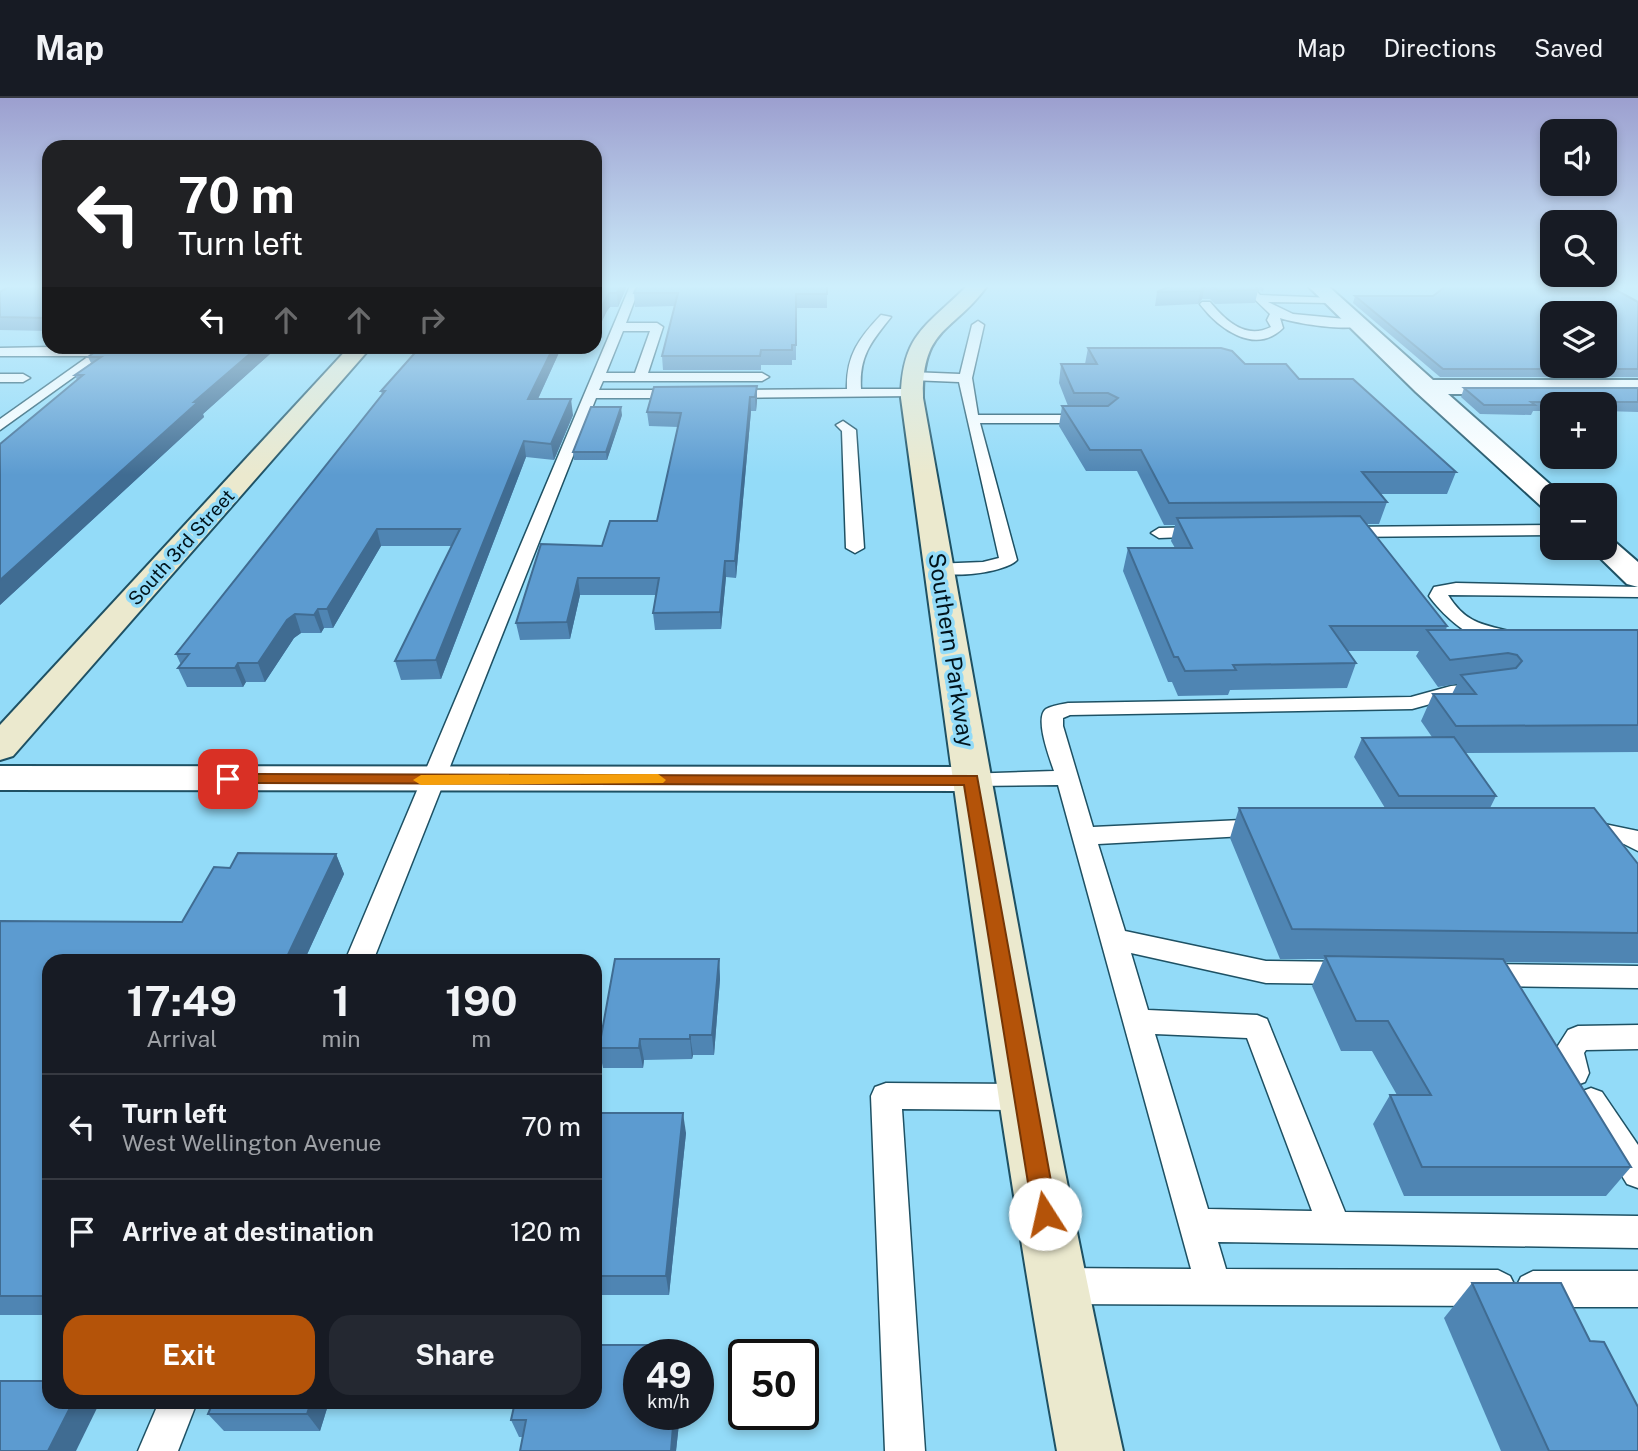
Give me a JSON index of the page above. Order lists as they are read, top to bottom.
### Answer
{
  "streets": {
    "main road": ["South 3rd Street", "Southern Parkway"]
  },
  "page": {
    "header": "Map",
    "nav": ["Map", "Directions", "Saved"],
    "map_buttons": ["+", "−"],
    "turn": ["70 m", "Turn left"],
    "eta": [
      "17:49",
      "Arrival",
      "1",
      "min",
      "190",
      "m"
    ],
    "list": [
      {
        "name": "Turn left",
        "note": "West Wellington Avenue",
        "value": "70 m"
      },
      {
        "name": "Arrive at destination",
        "value": "120 m"
      }
    ],
    "buttons": ["Exit", "Share"],
    "speed": "49 km/h",
    "limit": "50"
  }
}
